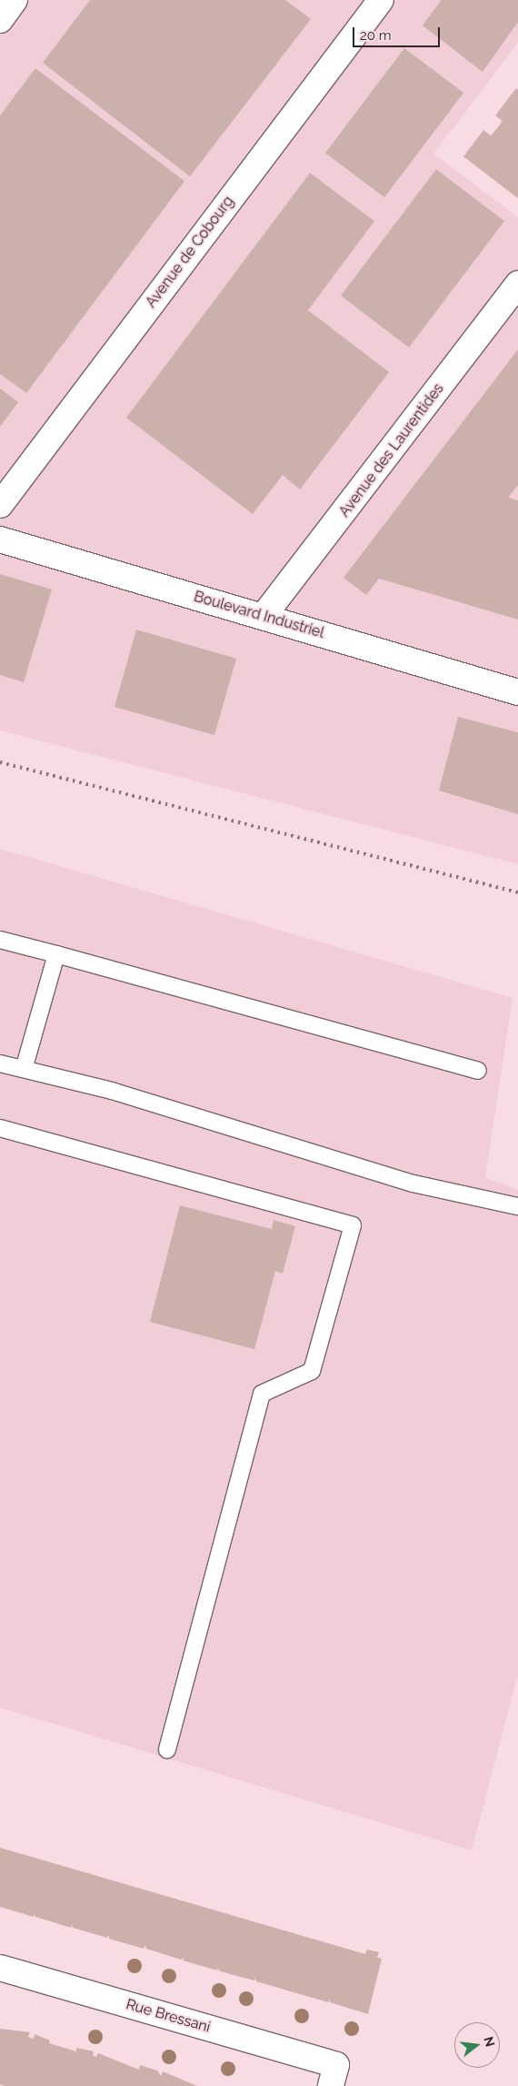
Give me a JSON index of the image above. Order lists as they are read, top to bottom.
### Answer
{
  "streets": {
    "street": [
      "Avenue de Cobourg",
      "Avenue des Laurentides",
      "Boulevard Industriel",
      "Rue Bressani"
    ]
  },
  "crossings": [
    ["Avenue des Laurentides", "Boulevard Industriel"]
  ],
  "scale_bar": "20 m",
  "north": "right"
}
